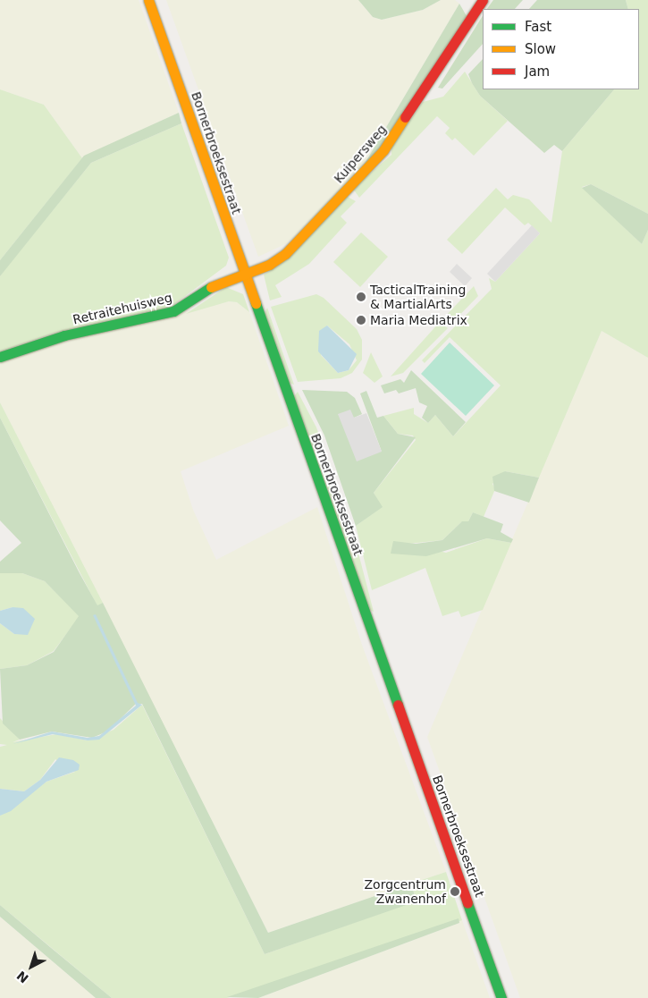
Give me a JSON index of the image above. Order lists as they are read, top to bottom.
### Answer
{
  "streets": {
    "main road": ["Bornerbroeksestraat", "Kuipersweg", "Retraitehuisweg"]
  },
  "crossings": [
    ["Bornerbroeksestraat", "Kuipersweg"],
    ["Bornerbroeksestraat", "Retraitehuisweg"],
    ["Kuipersweg", "Retraitehuisweg"]
  ],
  "places": ["TacticalTraining & MartialArts", "Maria Mediatrix", "Zorgcentrum Zwanenhof"],
  "legend": ["Fast", "Slow", "Jam"],
  "north": "bottom left"
}
